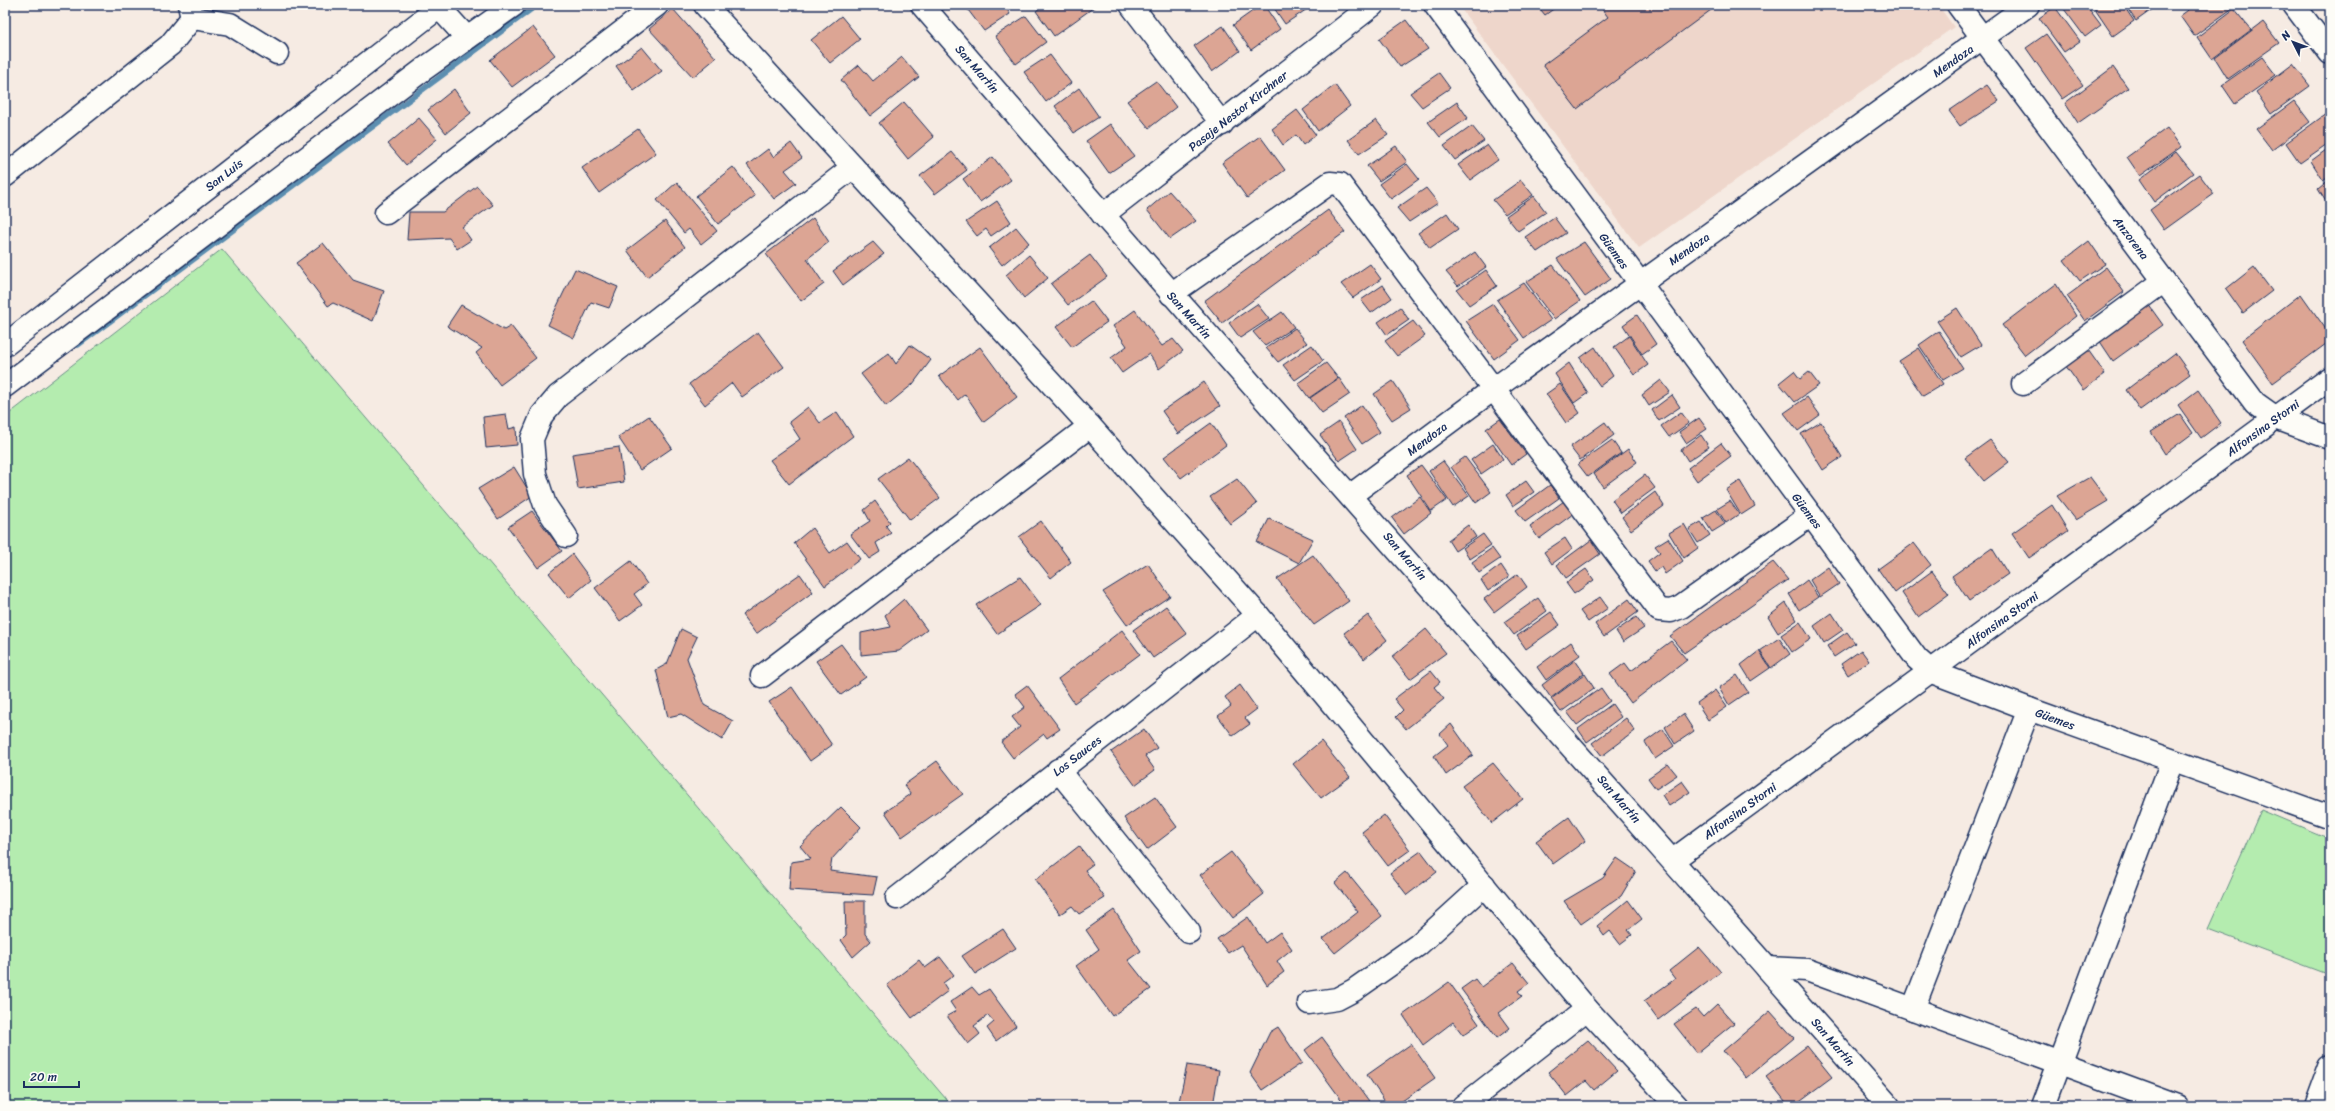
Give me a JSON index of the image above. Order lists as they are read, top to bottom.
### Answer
{
  "streets": {
    "street": [
      "Mendoza",
      "San Martín",
      "Pasaje Nestor Kirchner",
      "San Luis",
      "Anzorena",
      "Güemes",
      "Alfonsina Storni",
      "Los Sauces"
    ]
  },
  "crossings": [
    ["Mendoza", "San Martín"],
    ["Mendoza", "Anzorena"],
    ["Mendoza", "Güemes"],
    ["San Martín", "Pasaje Nestor Kirchner"],
    ["San Martín", "Alfonsina Storni"],
    ["Anzorena", "Alfonsina Storni"],
    ["Güemes", "Alfonsina Storni"]
  ],
  "scale_bar": "20 m",
  "north": "top left"
}
